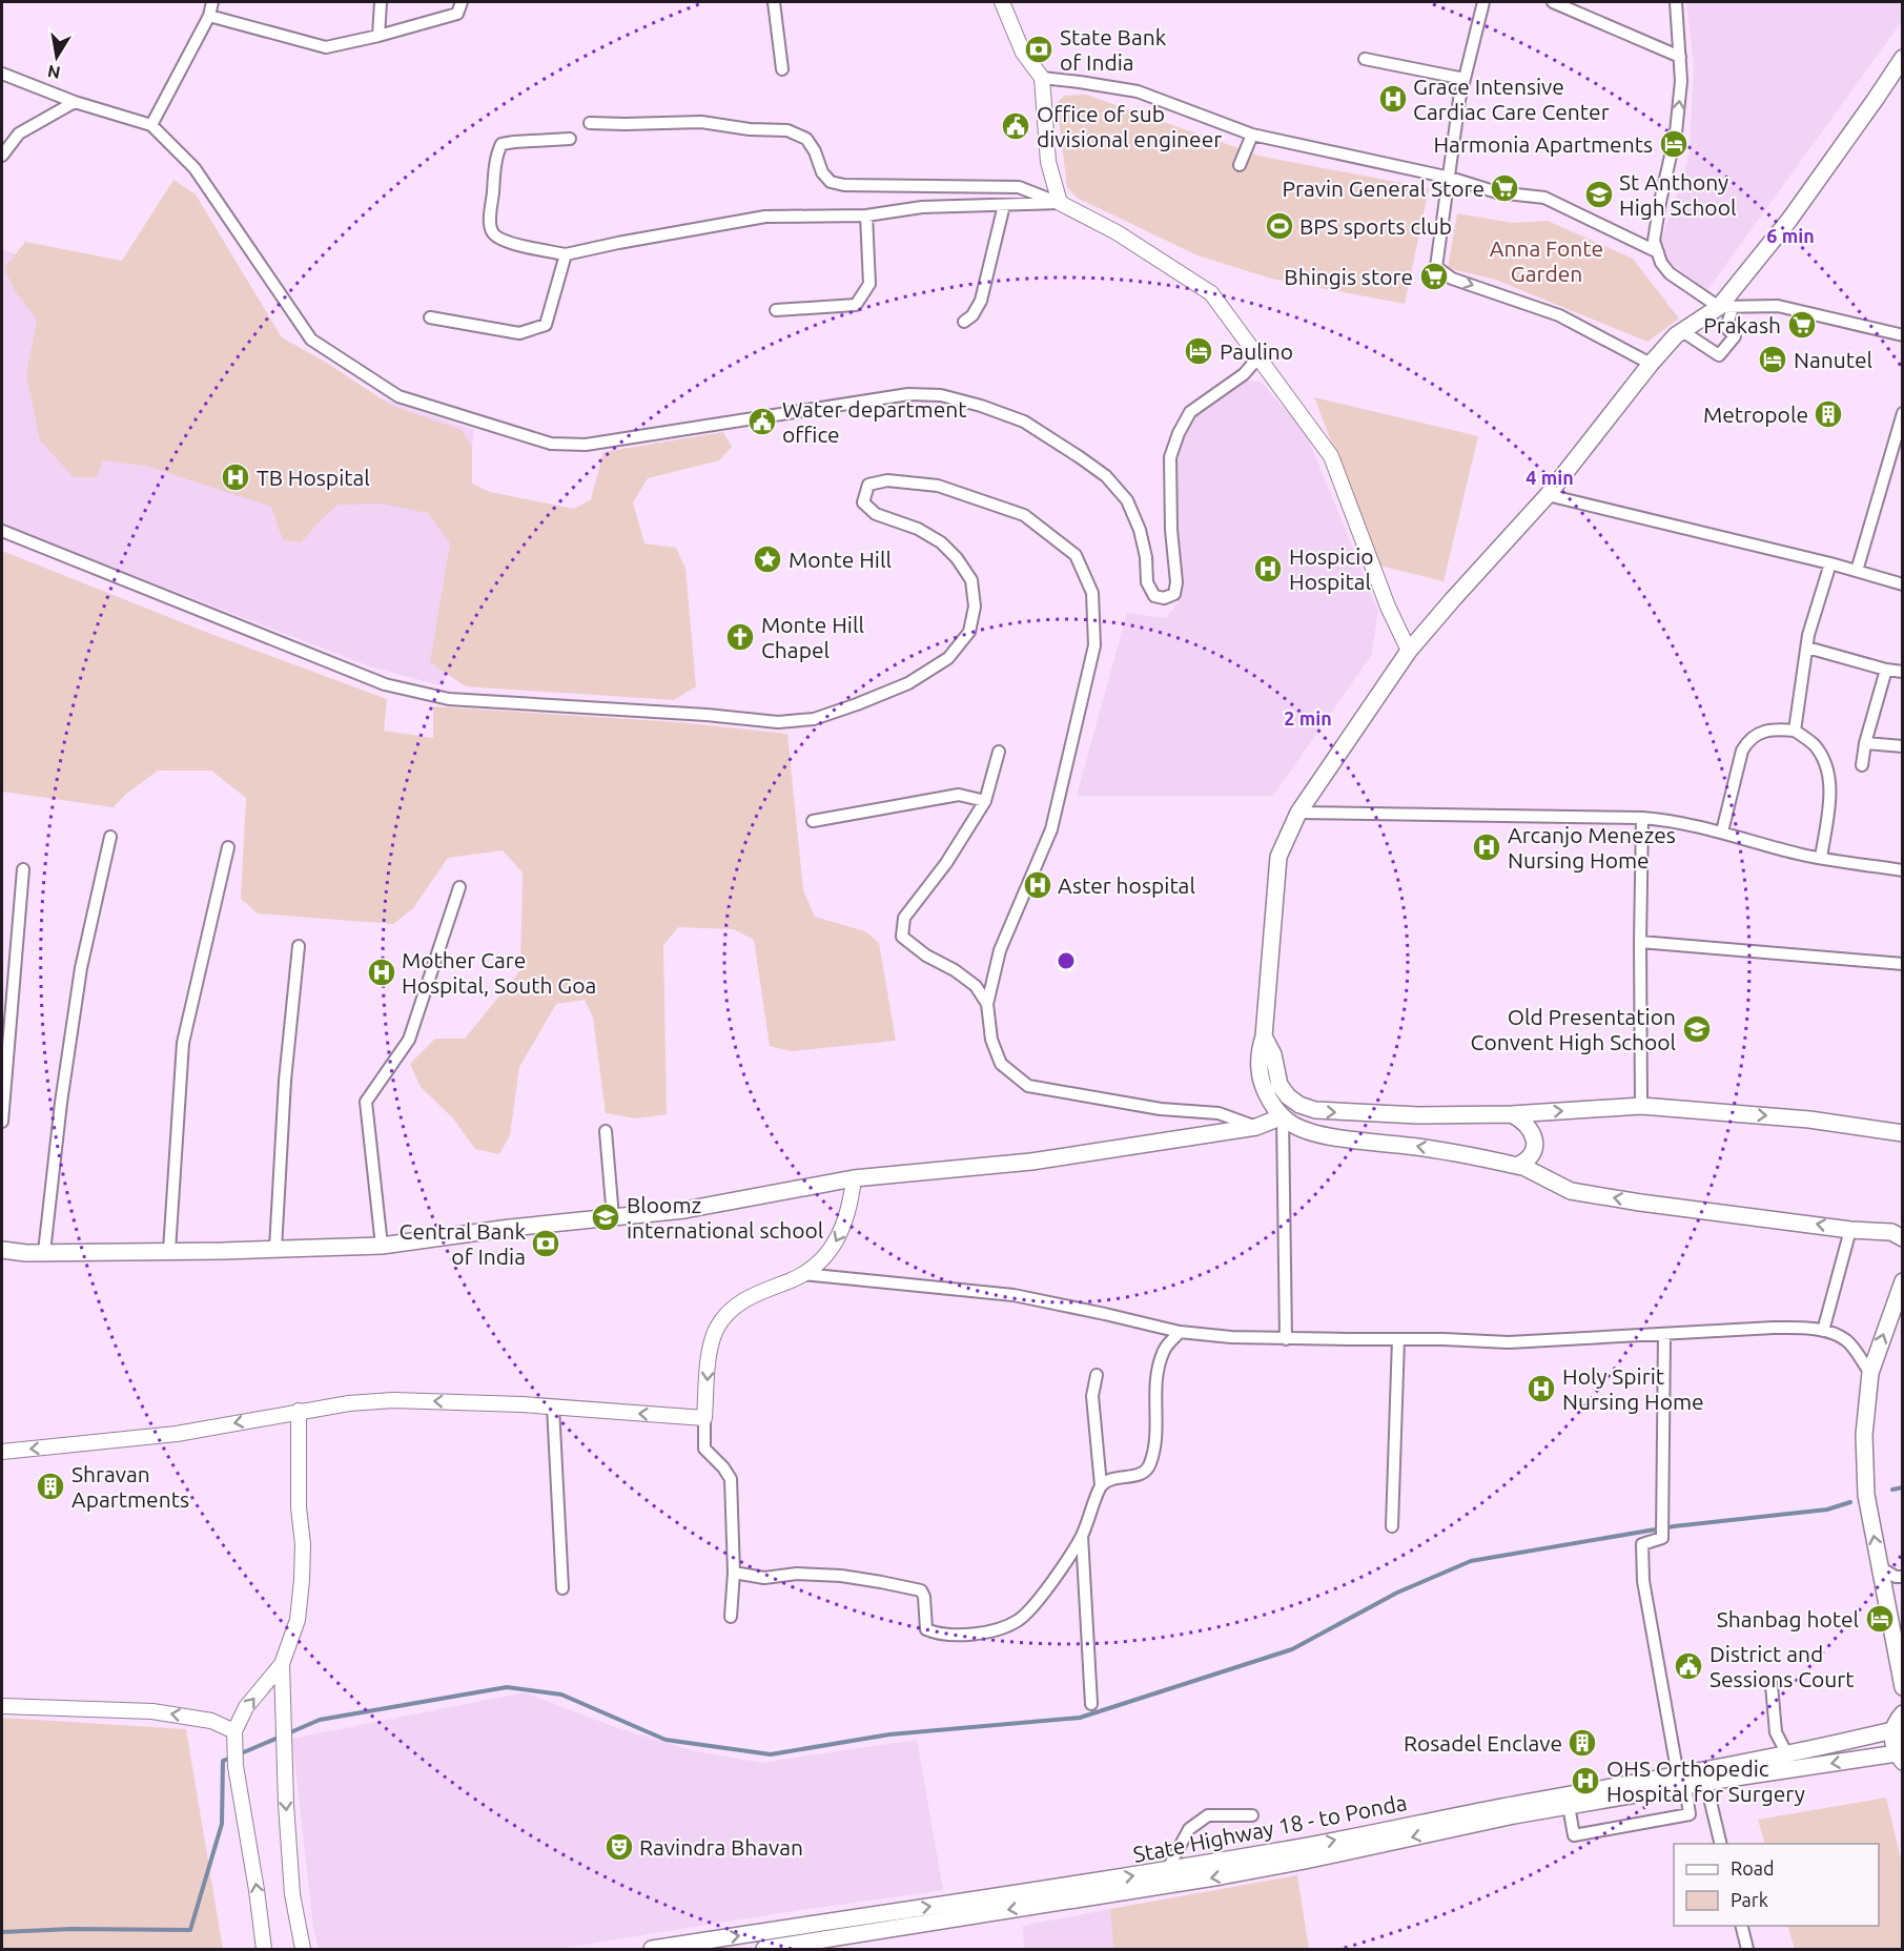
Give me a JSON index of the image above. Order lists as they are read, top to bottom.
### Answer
{
  "streets": {
    "main road": ["State Highway 18 - to Ponda"]
  },
  "parks": ["Anna Fonte Garden"],
  "places": {
    "bank": ["State Bank of India", "Central Bank of India"],
    "hospital": [
      "Grace Intensive Cardiac Care Center",
      "TB Hospital",
      "Hospicio Hospital",
      "Arcanjo Menezes Nursing Home",
      "Aster hospital",
      "Mother Care Hospital, South Goa",
      "Holy Spirit Nursing Home",
      "OHS Orthopedic Hospital for Surgery"
    ],
    "public building": ["Office of sub divisional engineer", "Water department office", "District and Sessions Court"],
    "hotel": [
      "Harmonia Apartments",
      "Paulino",
      "Nanutel",
      "Shanbag hotel"
    ],
    "supermarket": ["Pravin General Store", "Bhingis store", "Prakash"],
    "school or university": ["St Anthony High School", "Old Presentation Convent High School", "Bloomz international school"],
    "sports": ["BPS sports club"],
    "building": ["Metropole", "Shravan Apartments", "Rosadel Enclave"],
    "place": ["Monte Hill"],
    "church": ["Monte Hill Chapel"],
    "theatre": ["Ravindra Bhavan"]
  },
  "legend": ["Road", "Park"],
  "north": "bottom",
  "rings": ["6 min", "4 min", "2 min"]
}
